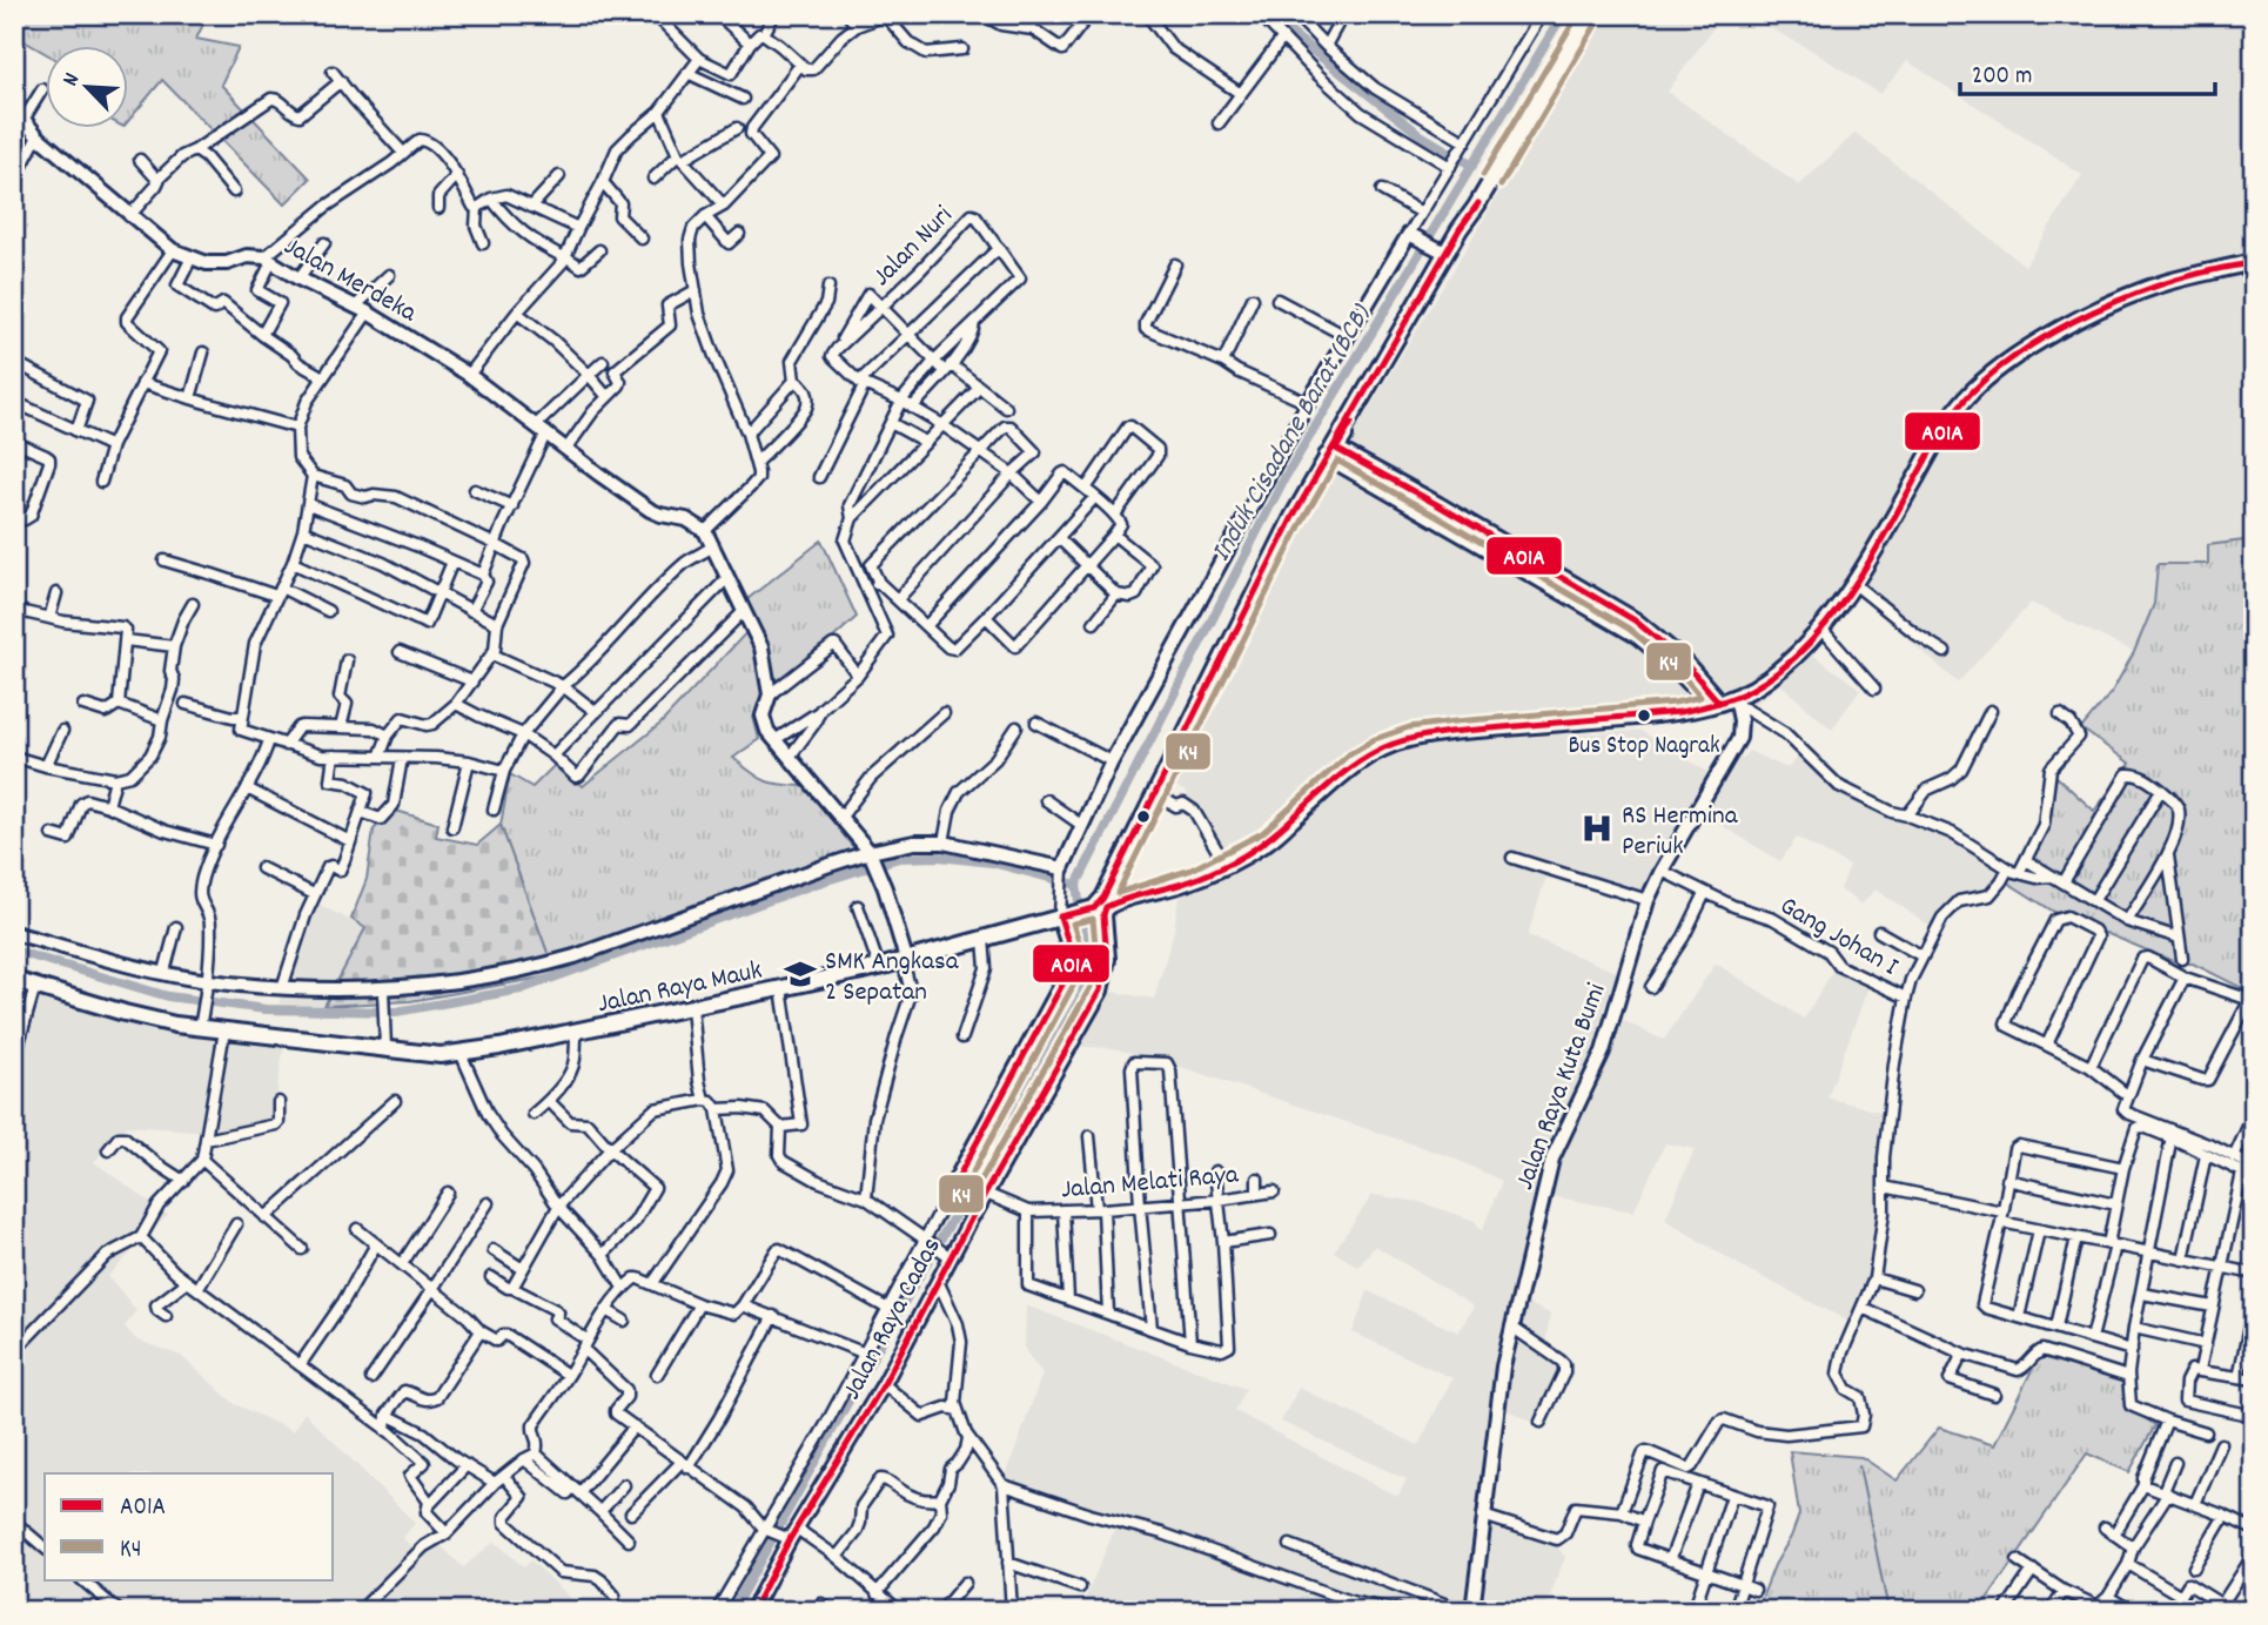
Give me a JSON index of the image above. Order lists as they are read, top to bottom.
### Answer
{
  "streets": {
    "main road": ["Jalan Raya Mauk", "Jalan Raya Cadas"],
    "street": [
      "Jalan Nuri",
      "Jalan Merdeka",
      "Gang Johan I",
      "Jalan Raya Kuta Bumi",
      "Jalan Melati Raya"
    ]
  },
  "crossings": [
    ["Gang Johan I", "Jalan Raya Kuta Bumi"],
    ["Jalan Raya Mauk", "Jalan Raya Kuta Bumi"],
    ["Jalan Raya Mauk", "Jalan Raya Cadas"]
  ],
  "water": ["Induk Cisadane Barat (BCB)"],
  "places": {
    "other": ["Bus Stop Nagrak"],
    "hospital": ["RS Hermina Periuk"],
    "school or university": ["SMK Angkasa 2 Sepatan"]
  },
  "lines": ["transit line K4", "transit line A01A"],
  "legend": ["A01A", "K4"],
  "scale_bar": "200 m",
  "north": "top left"
}
